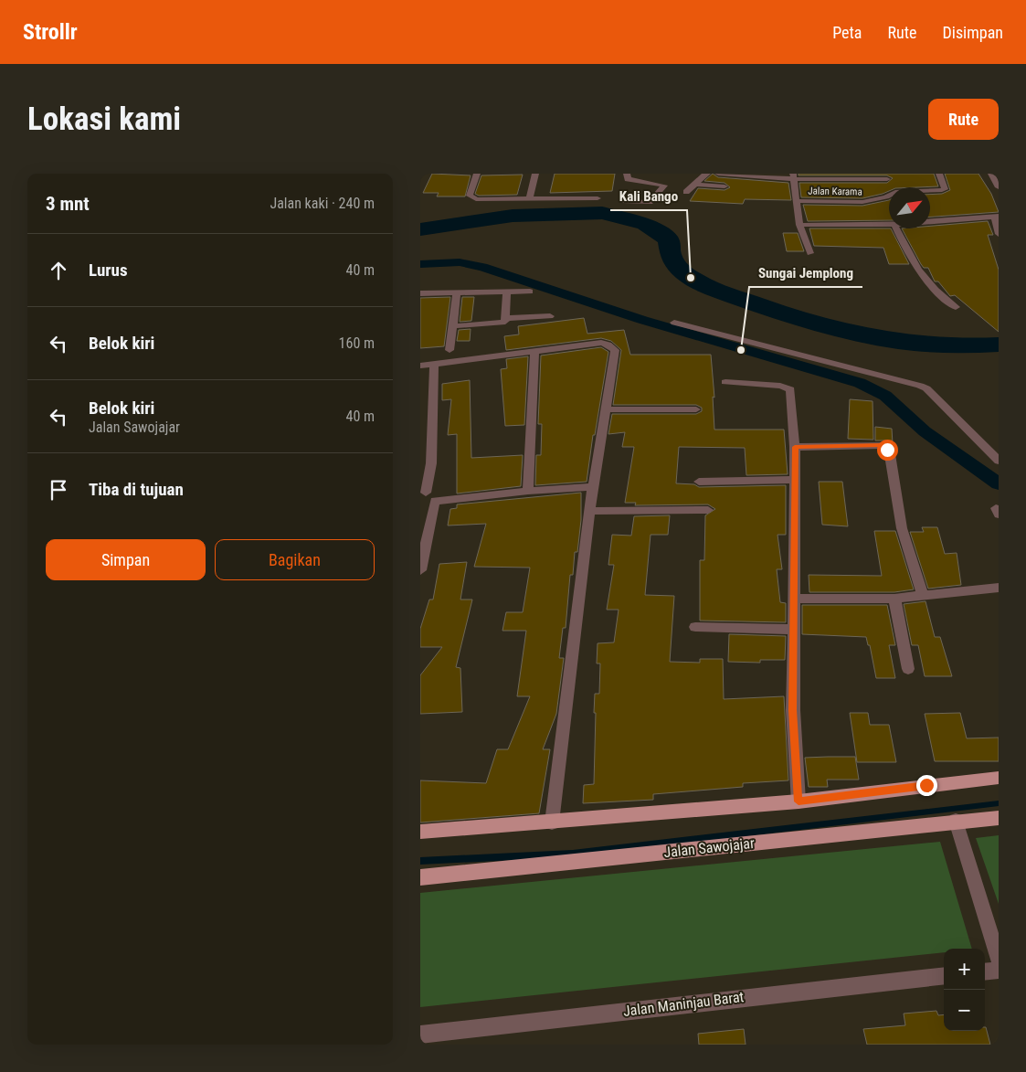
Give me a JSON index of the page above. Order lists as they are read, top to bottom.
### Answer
{
  "streets": {
    "main road": ["Jalan Sawojajar"],
    "street": ["Jalan Karama", "Jalan Maninjau Barat"]
  },
  "places": ["Kali Bango", "Sungai Jemplong"],
  "north": "top right",
  "page": {
    "header": "Strollr",
    "nav": ["Peta", "Rute", "Disimpan"],
    "buttons": [
      "Rute",
      ["Simpan", "Bagikan"]
    ],
    "title": "Lokasi kami",
    "heading": ["3 mnt", "Jalan kaki · 240 m"],
    "list": [
      ["Lurus", "40 m"],
      ["Belok kiri", "160 m"],
      ["Belok kiri", "Jalan Sawojajar", "40 m"],
      "Tiba di tujuan"
    ],
    "map_buttons": ["+", "−"]
  }
}
